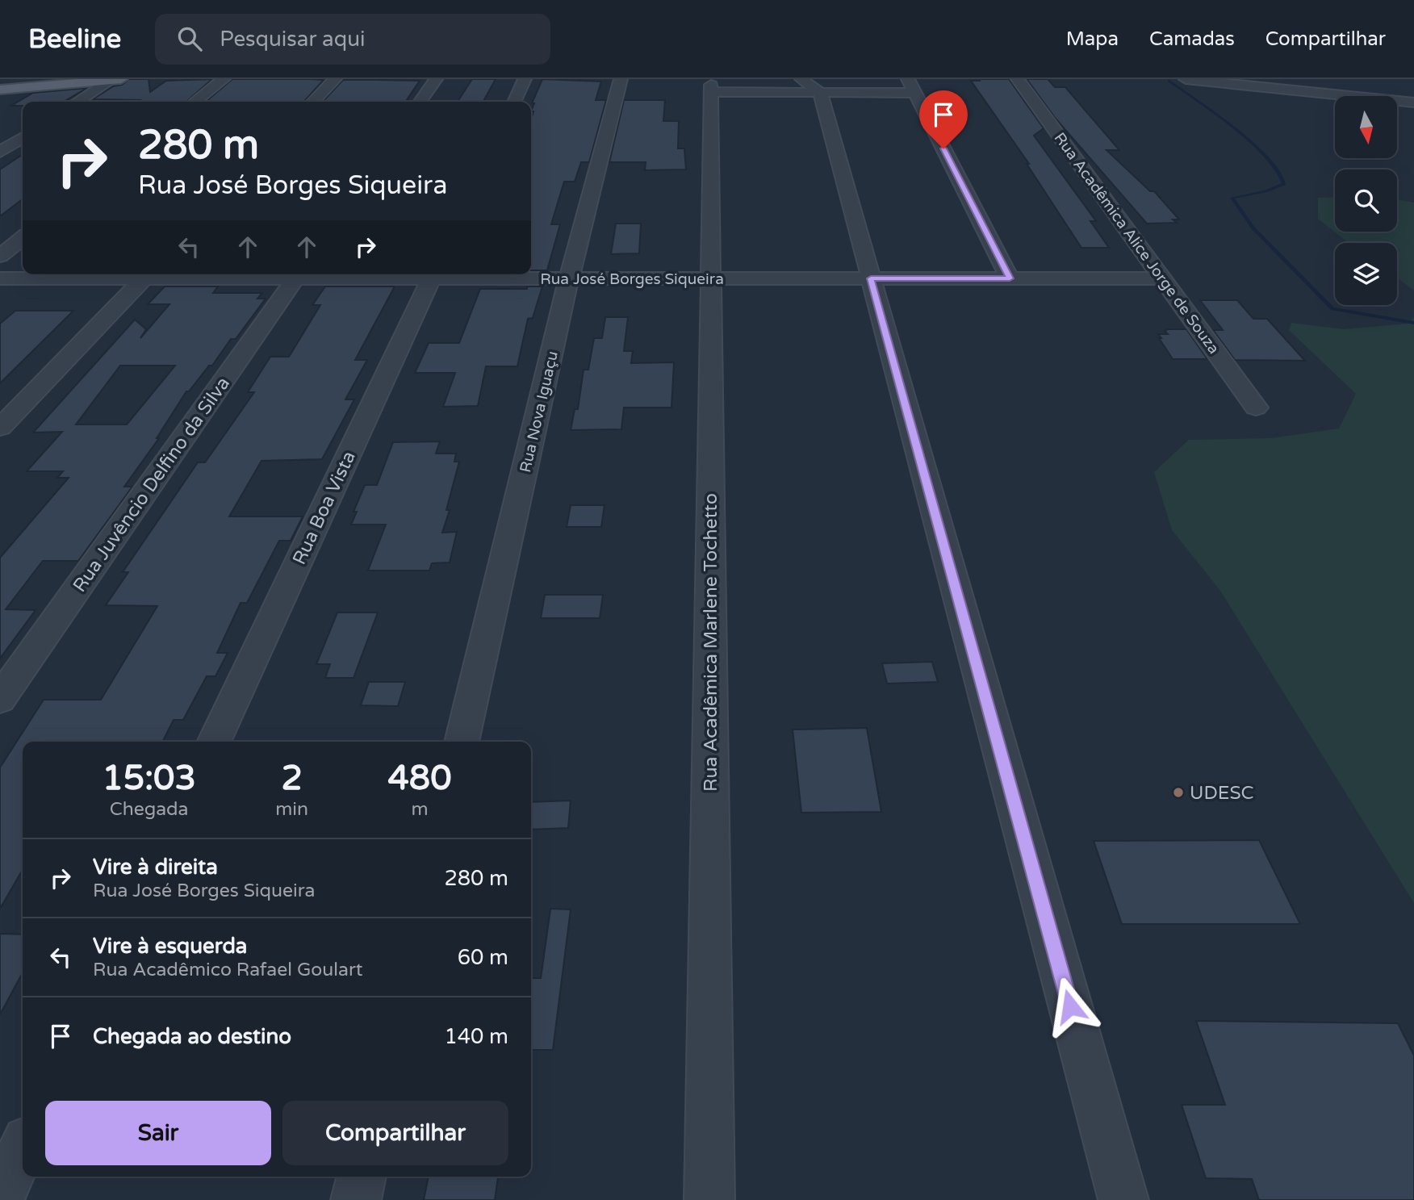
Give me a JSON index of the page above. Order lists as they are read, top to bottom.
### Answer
{
  "streets": {
    "street": [
      "Rua Acadêmica Alice Jorge de Souza",
      "Rua José Borges Siqueira",
      "Rua Nova Iguaçu",
      "Rua Juvêncio Delfino da Silva",
      "Rua Boa Vista",
      "Rua Acadêmica Marlene Tochetto"
    ]
  },
  "crossings": [
    ["Rua Acadêmica Alice Jorge de Souza", "Rua José Borges Siqueira"],
    ["Rua José Borges Siqueira", "Rua Nova Iguaçu"],
    ["Rua José Borges Siqueira", "Rua Juvêncio Delfino da Silva"],
    ["Rua José Borges Siqueira", "Rua Boa Vista"],
    ["Rua José Borges Siqueira", "Rua Acadêmica Marlene Tochetto"]
  ],
  "places": ["UDESC"],
  "north": "bottom",
  "page": {
    "header": "Beeline",
    "search": "Pesquisar aqui",
    "nav": ["Mapa", "Camadas", "Compartilhar"],
    "turn": ["280 m", "Rua José Borges Siqueira"],
    "eta": [
      "15:03",
      "Chegada",
      "2",
      "min",
      "480",
      "m"
    ],
    "list": [
      {
        "name": "Vire à direita",
        "note": "Rua José Borges Siqueira",
        "value": "280 m"
      },
      {
        "name": "Vire à esquerda",
        "note": "Rua Acadêmico Rafael Goulart",
        "value": "60 m"
      },
      {
        "name": "Chegada ao destino",
        "value": "140 m"
      }
    ],
    "buttons": ["Sair", "Compartilhar"]
  }
}
